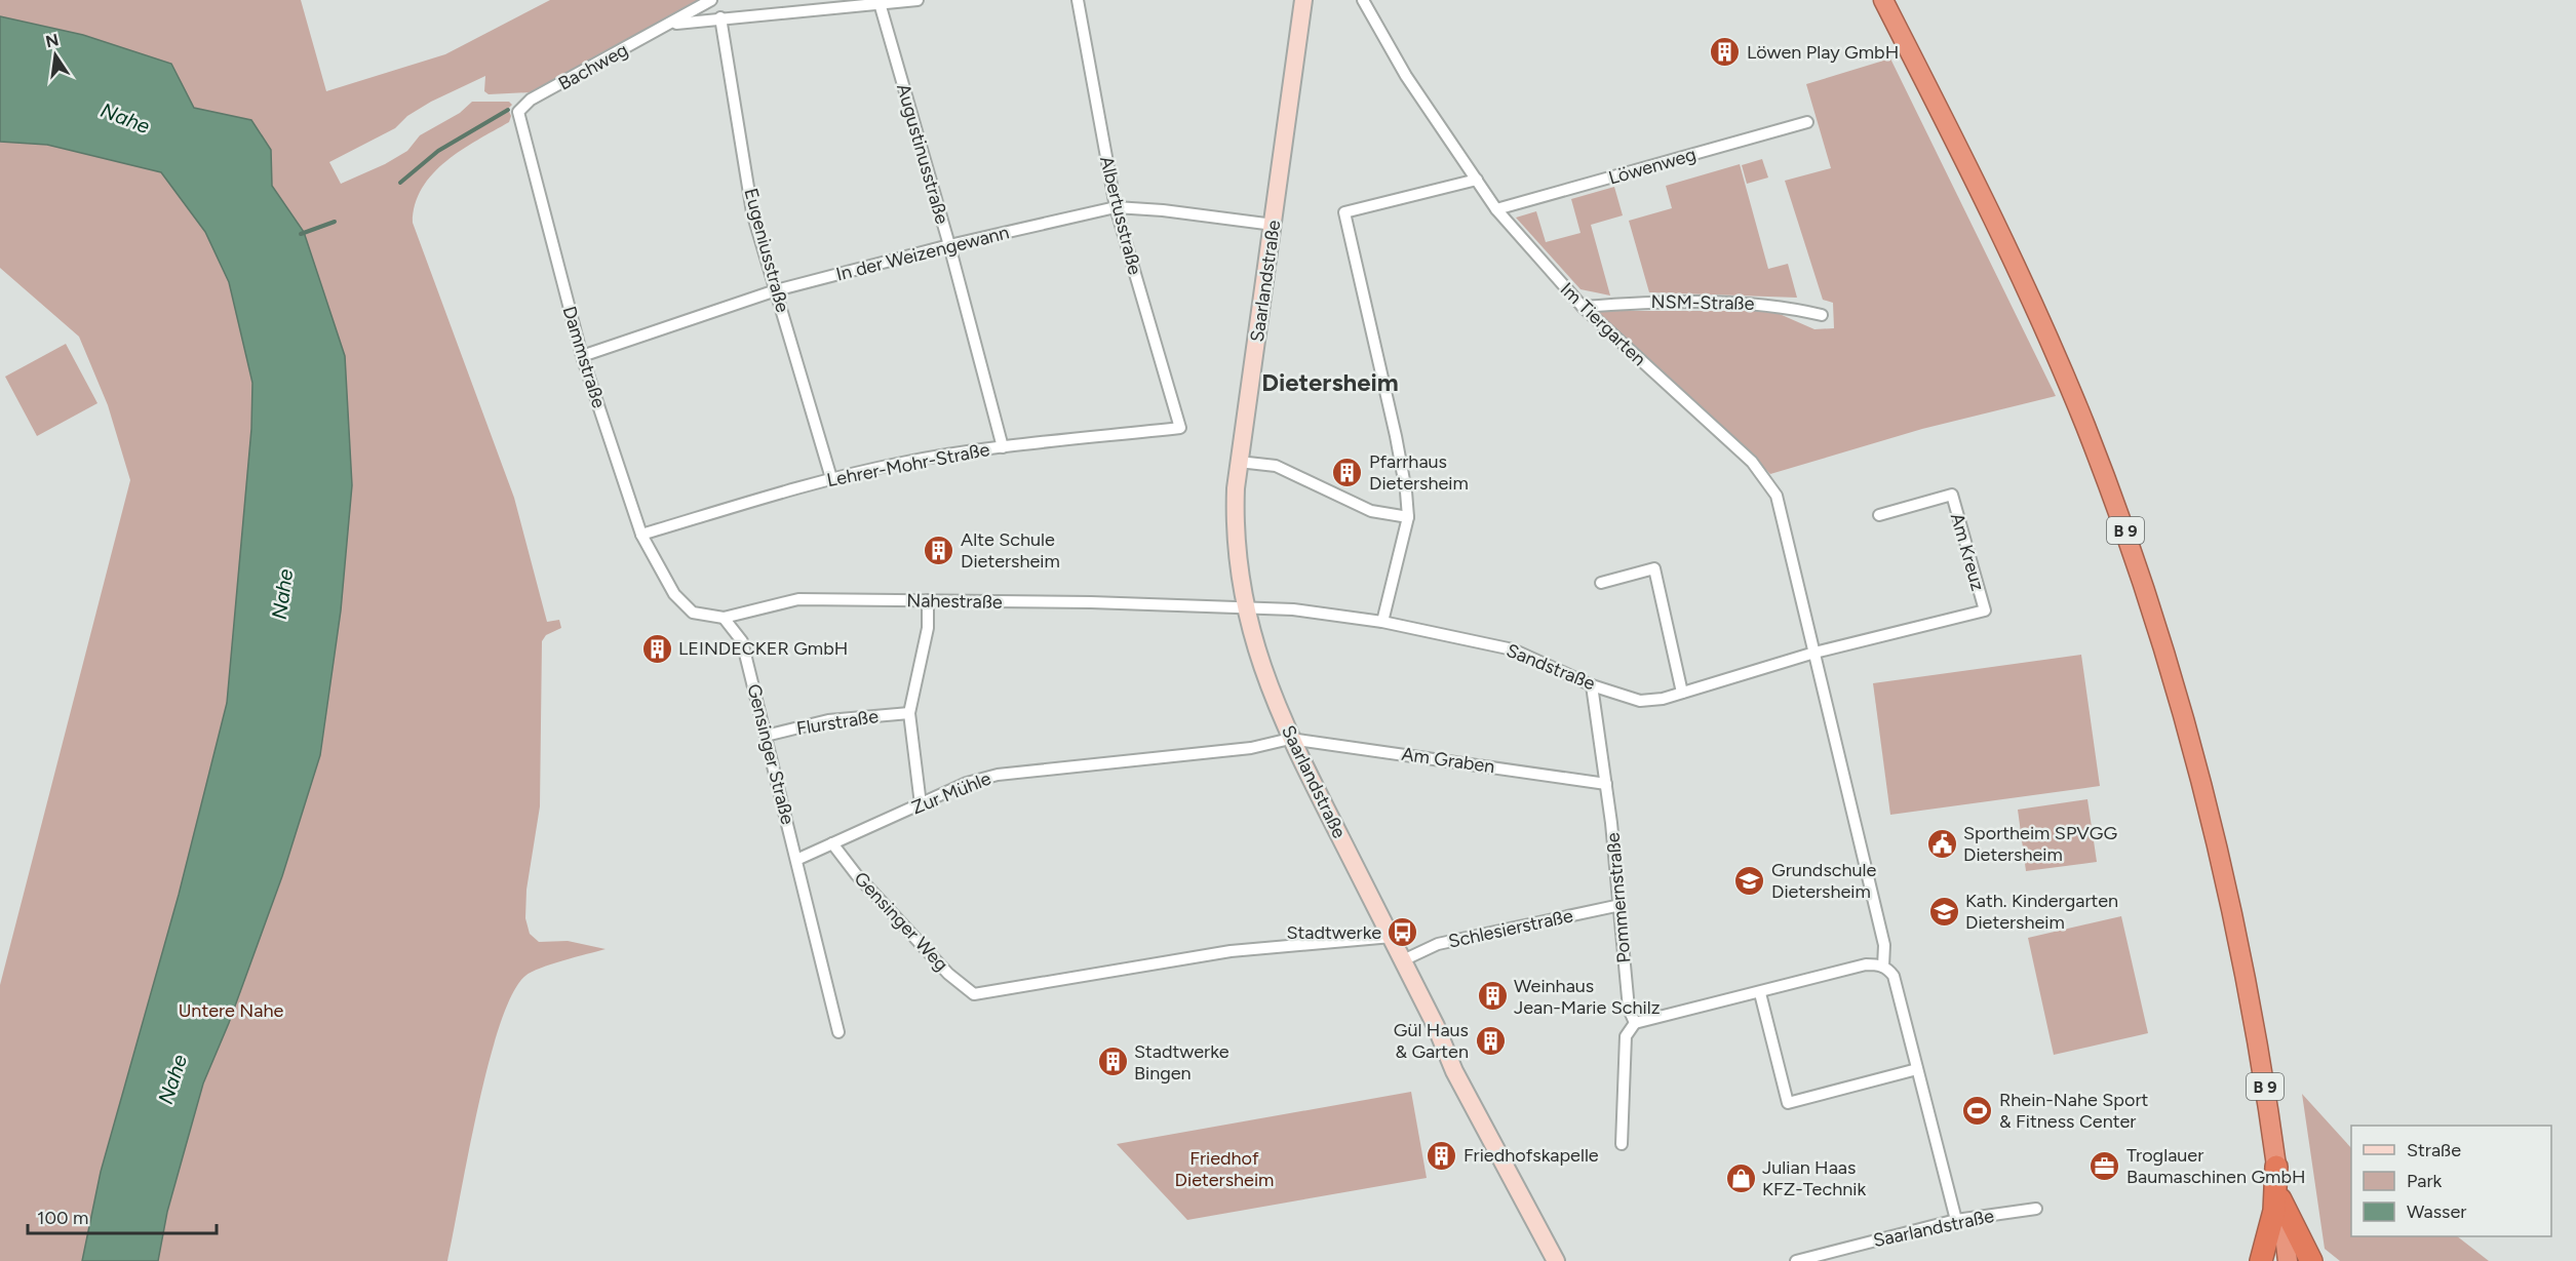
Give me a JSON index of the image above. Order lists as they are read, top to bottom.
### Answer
{
  "streets": {
    "highway": ["B 9"],
    "main road": ["Saarlandstraße"],
    "street": [
      "Bachweg",
      "Augustinusstraße",
      "Löwenweg",
      "Albertusstraße",
      "Eugeniusstraße",
      "In der Weizengewann",
      "NSM-Straße",
      "Im Tiergarten",
      "Dammstraße",
      "Lehrer-Mohr-Straße",
      "Am Kreuz",
      "Nahestraße",
      "Sandstraße",
      "Flurstraße",
      "Gensinger Straße",
      "Am Graben",
      "Zur Mühle",
      "Pommernstraße",
      "Gensinger Weg",
      "Schlesierstraße"
    ]
  },
  "crossings": [
    ["Bachweg", "Augustinusstraße"],
    ["Bachweg", "Eugeniusstraße"],
    ["Bachweg", "Dammstraße"],
    ["Augustinusstraße", "In der Weizengewann"],
    ["Augustinusstraße", "Lehrer-Mohr-Straße"],
    ["Löwenweg", "Im Tiergarten"],
    ["Albertusstraße", "In der Weizengewann"],
    ["Albertusstraße", "Lehrer-Mohr-Straße"],
    ["Eugeniusstraße", "In der Weizengewann"],
    ["Eugeniusstraße", "Lehrer-Mohr-Straße"],
    ["In der Weizengewann", "Saarlandstraße"],
    ["In der Weizengewann", "Dammstraße"],
    ["Saarlandstraße", "Nahestraße"],
    ["Saarlandstraße", "Sandstraße"],
    ["Saarlandstraße", "Am Graben"],
    ["Saarlandstraße", "Zur Mühle"],
    ["Saarlandstraße", "Gensinger Weg"],
    ["Saarlandstraße", "Schlesierstraße"],
    ["NSM-Straße", "Im Tiergarten"],
    ["Im Tiergarten", "Sandstraße"],
    ["Dammstraße", "Lehrer-Mohr-Straße"],
    ["Dammstraße", "Nahestraße"],
    ["Am Kreuz", "Sandstraße"],
    ["Nahestraße", "Sandstraße"],
    ["Nahestraße", "Gensinger Straße"],
    ["Sandstraße", "Pommernstraße"],
    ["Flurstraße", "Gensinger Straße"],
    ["Gensinger Straße", "Zur Mühle"],
    ["Am Graben", "Zur Mühle"],
    ["Am Graben", "Pommernstraße"],
    ["Zur Mühle", "Gensinger Weg"],
    ["Pommernstraße", "Schlesierstraße"]
  ],
  "districts": ["Dietersheim"],
  "water": ["Nahe"],
  "parks": ["Untere Nahe", "Friedhof Dietersheim"],
  "places": {
    "building": [
      "Löwen Play GmbH",
      "Pfarrhaus Dietersheim",
      "Alte Schule Dietersheim",
      "LEINDECKER GmbH",
      "Weinhaus Jean-Marie Schilz",
      "Gül Haus & Garten",
      "Stadtwerke Bingen",
      "Friedhofskapelle"
    ],
    "public building": ["Sportheim SPVGG Dietersheim"],
    "school or university": ["Grundschule Dietersheim", "Kath. Kindergarten Dietersheim"],
    "bus stop": ["Stadtwerke"],
    "sports": ["Rhein-Nahe Sport & Fitness Center"],
    "office": ["Troglauer Baumaschinen GmbH"],
    "shop": ["Julian Haas KFZ-Technik"]
  },
  "legend": ["Straße", "Park", "Wasser"],
  "scale_bar": "100 m",
  "north": "top"
}
